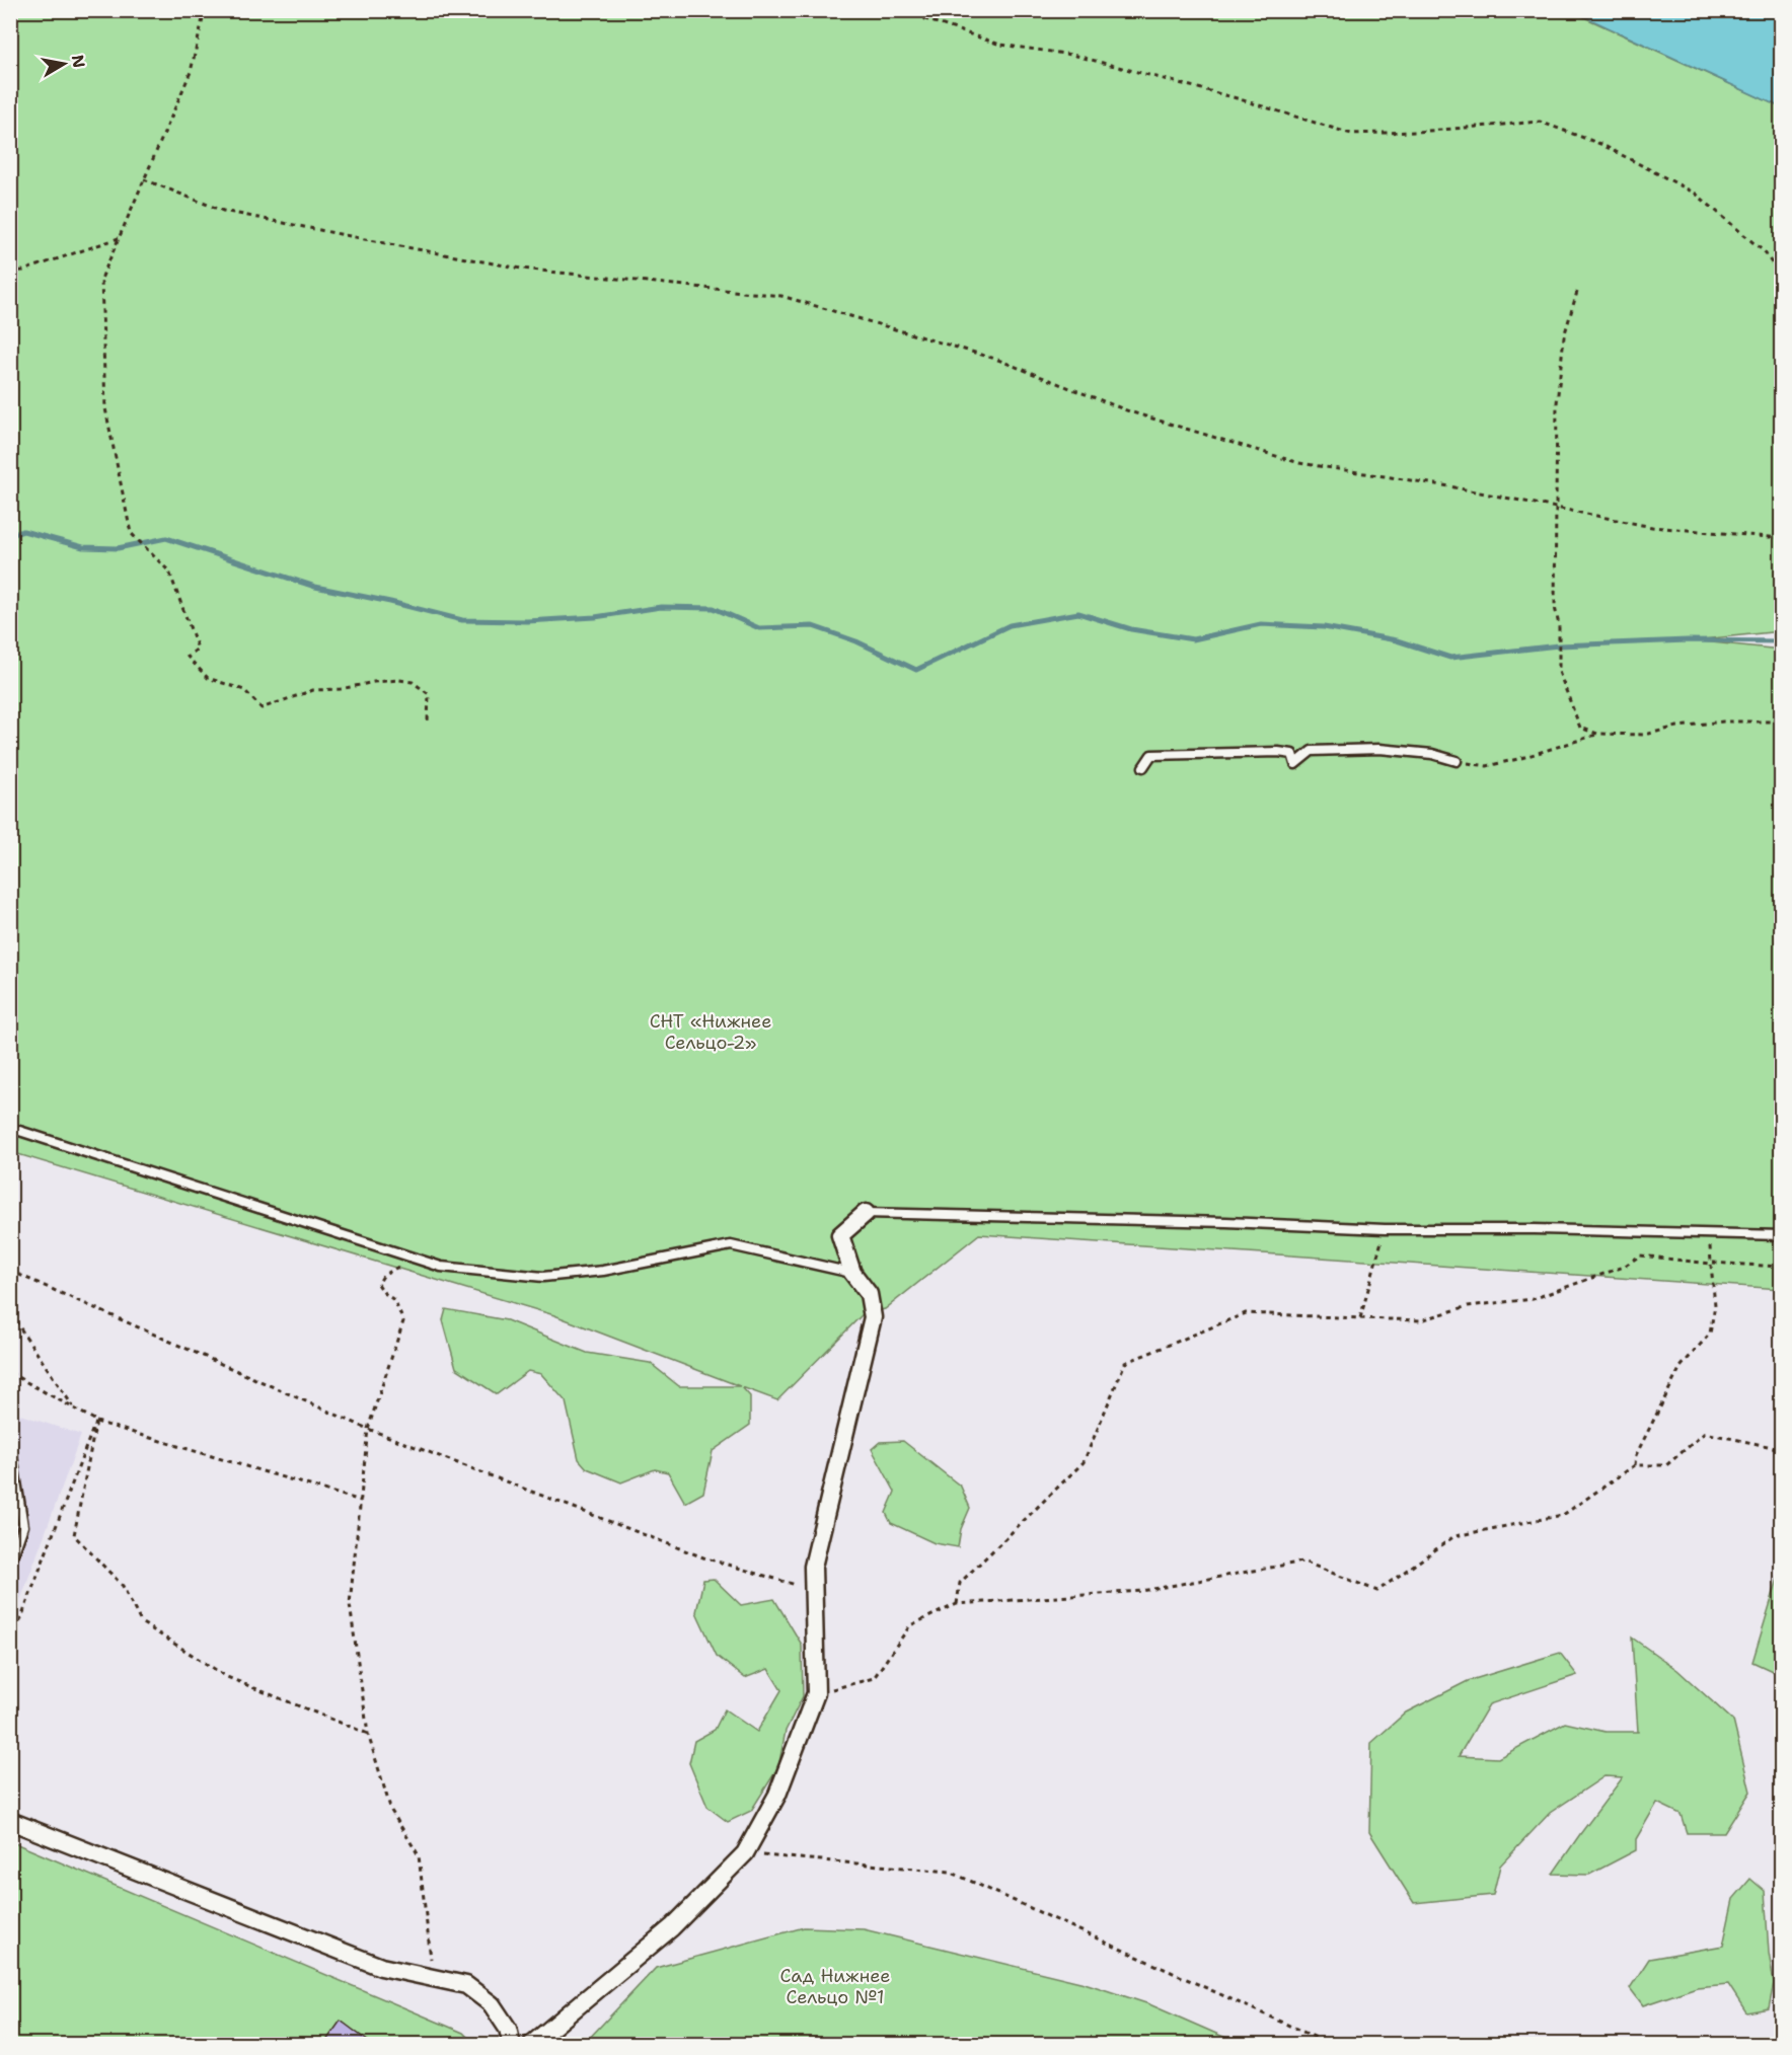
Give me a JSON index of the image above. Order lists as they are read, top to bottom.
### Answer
{
  "parks": ["СНТ «Нижнее Сельцо-2»", "Сад Нижнее Сельцо №1"],
  "north": "right"
}
